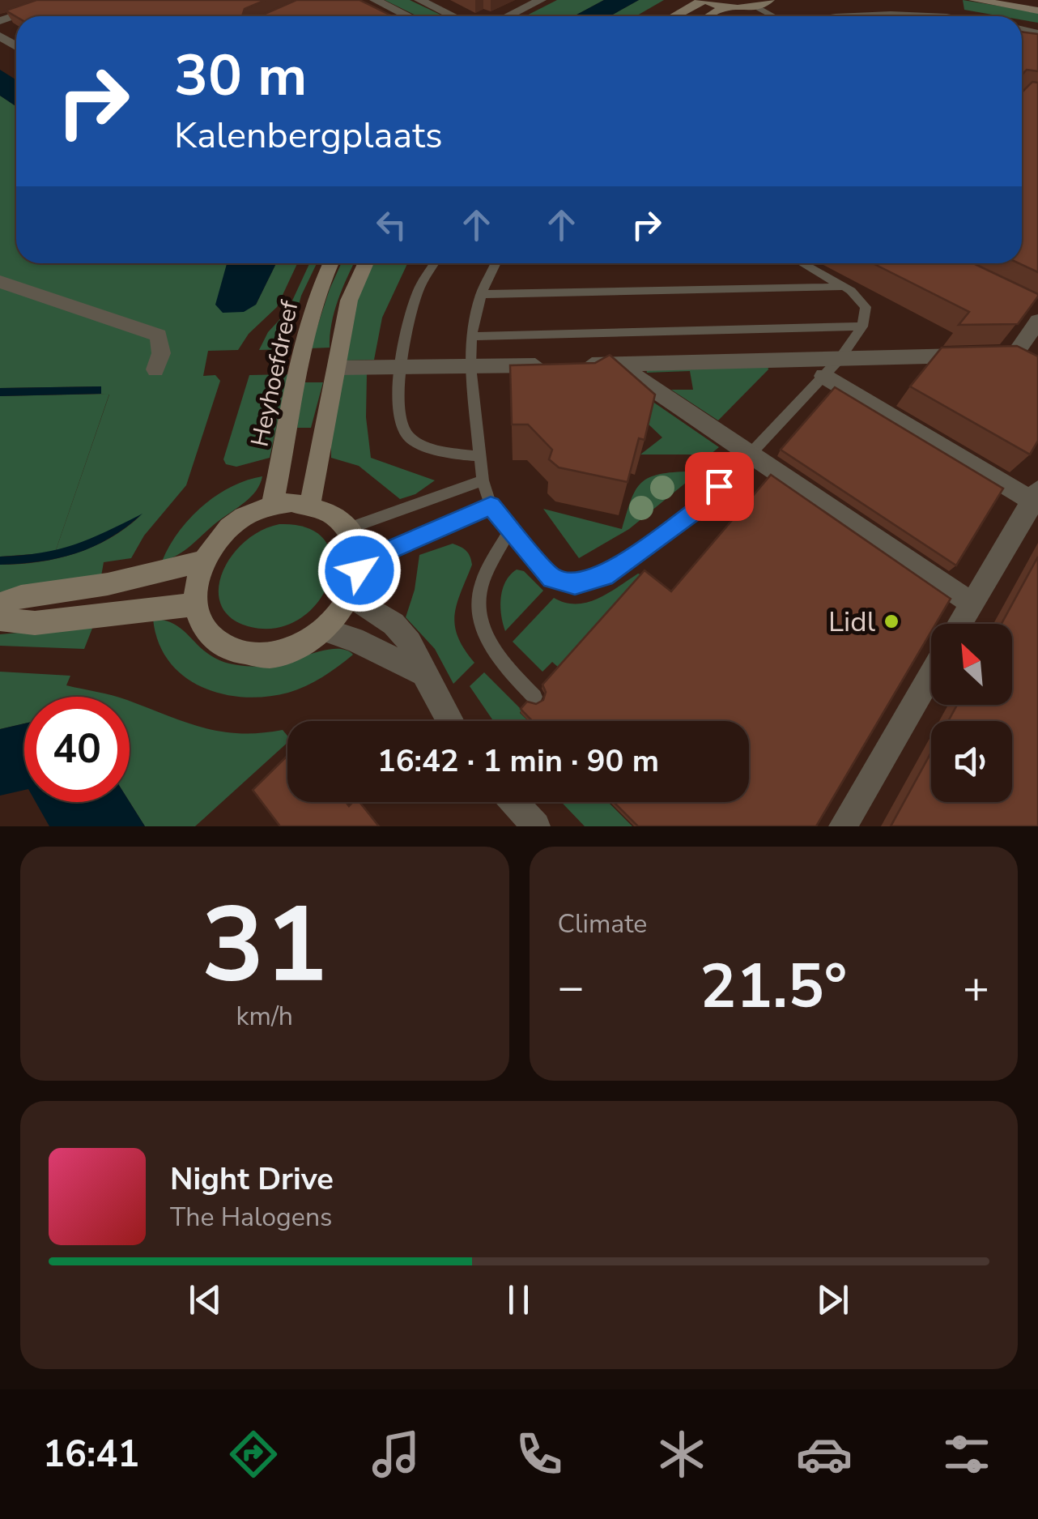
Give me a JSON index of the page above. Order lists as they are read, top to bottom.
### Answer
{
  "streets": {
    "street": ["Heyhoefdreef"]
  },
  "places": ["Lidl"],
  "north": "top left",
  "page": {
    "turn": ["30 m", "Kalenbergplaats"],
    "limit": "40",
    "trip": "16:42 · 1 min · 90 m",
    "tile": [
      ["31", "km/h"],
      "Climate"
    ],
    "heat": ["−", "21.5°", "+"],
    "song": ["Night Drive", "The Halogens"],
    "tabs": "16:41"
  }
}
